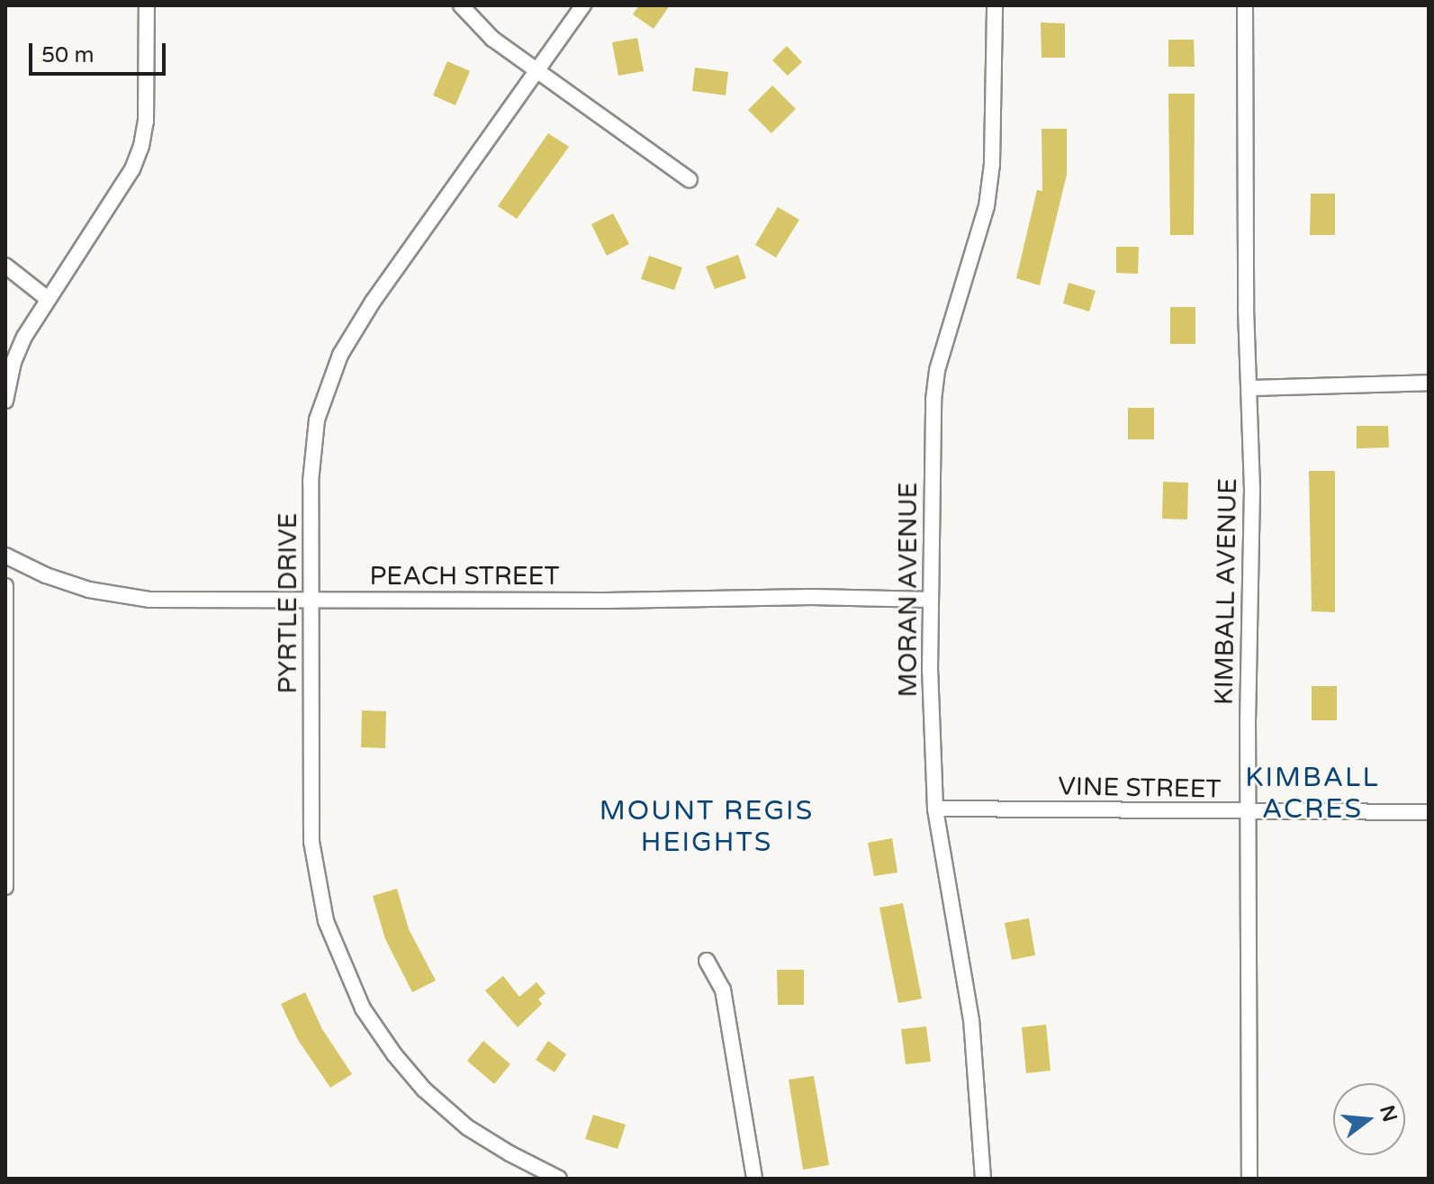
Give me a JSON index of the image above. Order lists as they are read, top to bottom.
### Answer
{
  "streets": {
    "street": [
      "PEACH STREET",
      "MORAN AVENUE",
      "KIMBALL AVENUE",
      "PYRTLE DRIVE",
      "VINE STREET"
    ]
  },
  "crossings": [
    ["PEACH STREET", "MORAN AVENUE"],
    ["PEACH STREET", "PYRTLE DRIVE"],
    ["MORAN AVENUE", "VINE STREET"],
    ["KIMBALL AVENUE", "VINE STREET"]
  ],
  "districts": ["KIMBALL ACRES", "MOUNT REGIS HEIGHTS"],
  "scale_bar": "50 m",
  "north": "right"
}
